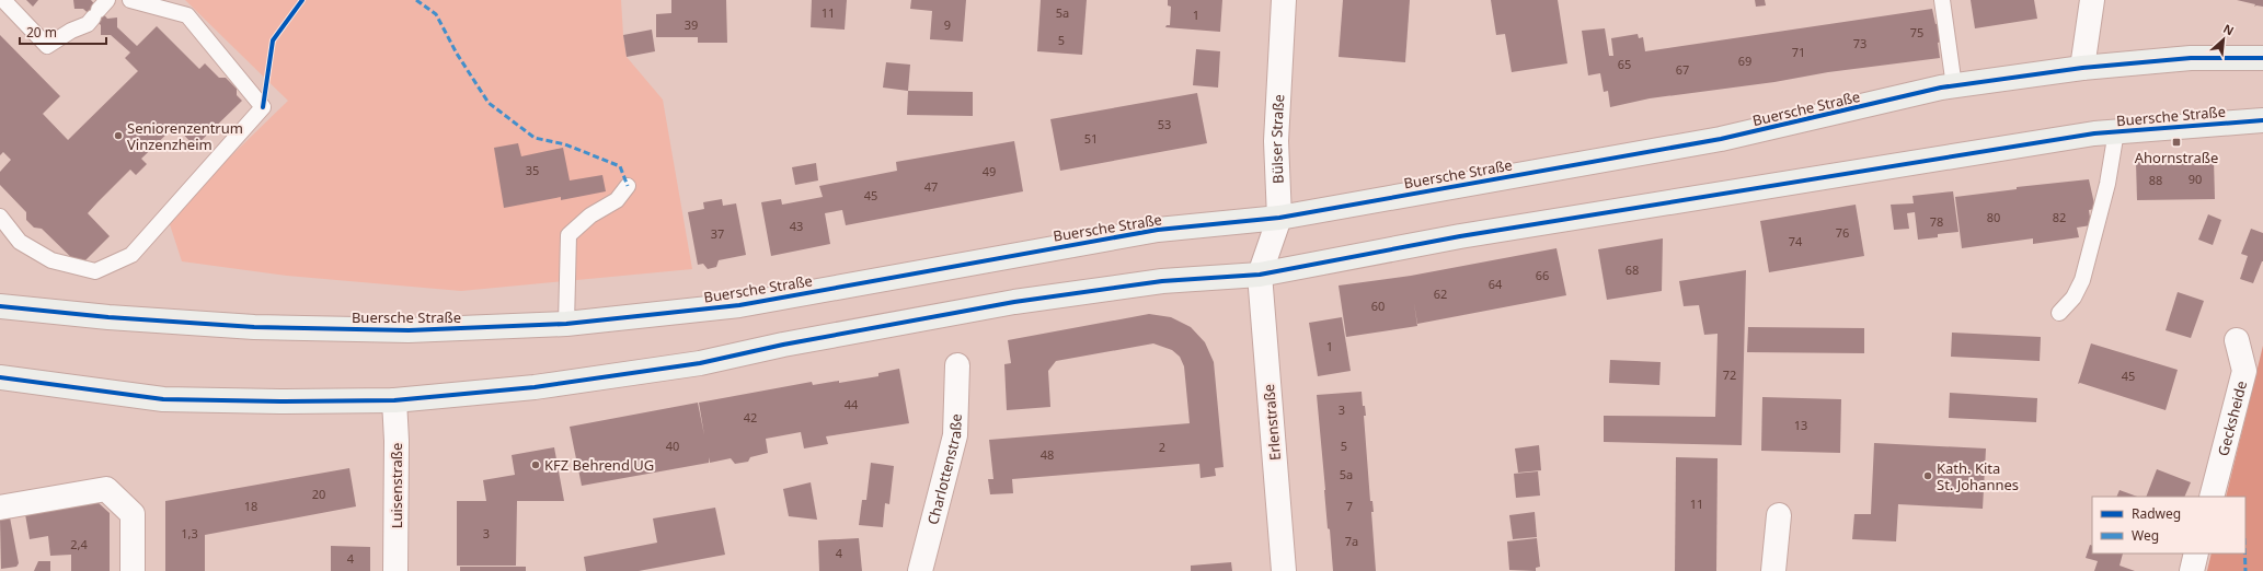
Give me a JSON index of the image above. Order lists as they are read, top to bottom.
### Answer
{
  "streets": {
    "main road": ["Buersche Straße"],
    "street": [
      "Bülser Straße",
      "Gecksheide",
      "Erlenstraße",
      "Charlottenstraße",
      "Luisenstraße"
    ]
  },
  "crossings": [
    ["Buersche Straße", "Bülser Straße"],
    ["Buersche Straße", "Erlenstraße"],
    ["Buersche Straße", "Luisenstraße"],
    ["Bülser Straße", "Erlenstraße"]
  ],
  "places": {
    "other": ["Seniorenzentrum Vinzenzheim", "KFZ Behrend UG", "Kath. Kita St. Johannes"],
    "transit": ["Ahornstraße"]
  },
  "house_numbers": [
    "11",
    "5a",
    "1",
    "39",
    "9",
    "75",
    "5",
    "73",
    "71",
    "69",
    "65",
    "67",
    "53",
    "51",
    "35",
    "49",
    "90",
    "88",
    "47",
    "45",
    "80",
    "82",
    "78",
    "43",
    "76",
    "37",
    "74",
    "68",
    "66",
    "64",
    "62",
    "60",
    "1",
    "72",
    "45",
    "44",
    "3",
    "42",
    "13",
    "40",
    "5",
    "2",
    "48",
    "5a",
    "20",
    "11",
    "18",
    "7",
    "1,3",
    "3",
    "7a",
    "2,4",
    "4",
    "4"
  ],
  "legend": ["Radweg", "Weg"],
  "scale_bar": "20 m",
  "north": "top right"
}
